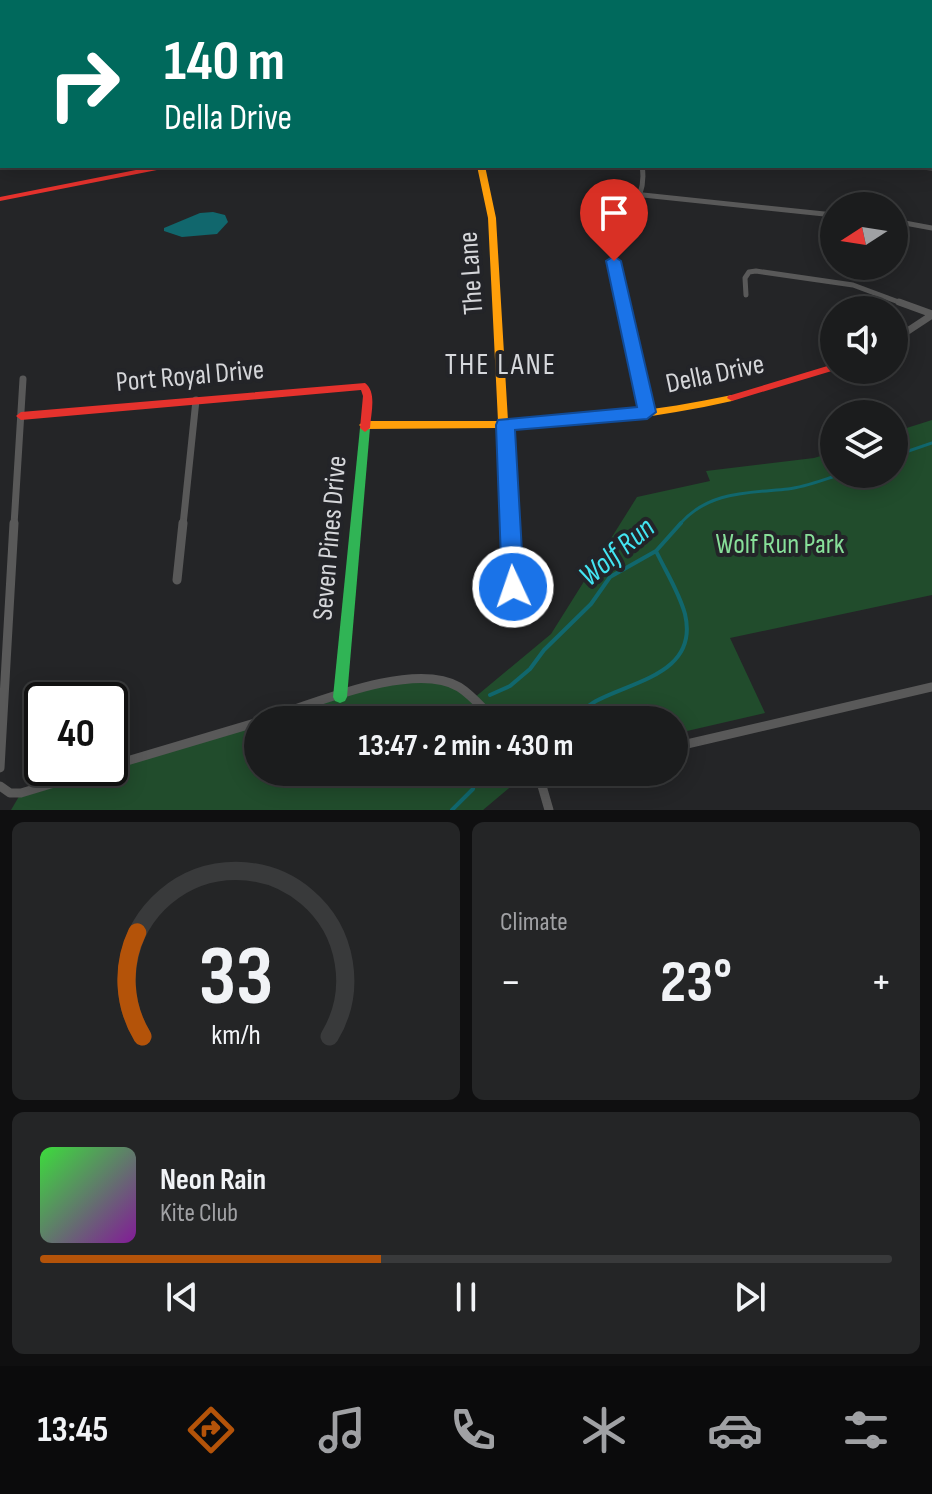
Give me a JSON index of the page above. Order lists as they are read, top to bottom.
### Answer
{
  "streets": {
    "street": [
      "The Lane",
      "Della Drive",
      "Port Royal Drive",
      "Seven Pines Drive"
    ]
  },
  "crossings": [
    ["The Lane", "Della Drive"],
    ["Della Drive", "Seven Pines Drive"],
    ["Port Royal Drive", "Seven Pines Drive"]
  ],
  "districts": ["THE LANE"],
  "water": ["Wolf Run"],
  "parks": ["Wolf Run Park"],
  "north": "left",
  "page": {
    "turn": ["140 m", "Della Drive"],
    "limit": "40",
    "trip": "13:47 · 2 min · 430 m",
    "tile": "Climate",
    "heat": ["−", "23°", "+"],
    "song": ["Neon Rain", "Kite Club"],
    "tabs": "13:45",
    "gauge": ["33", "km/h"]
  }
}
